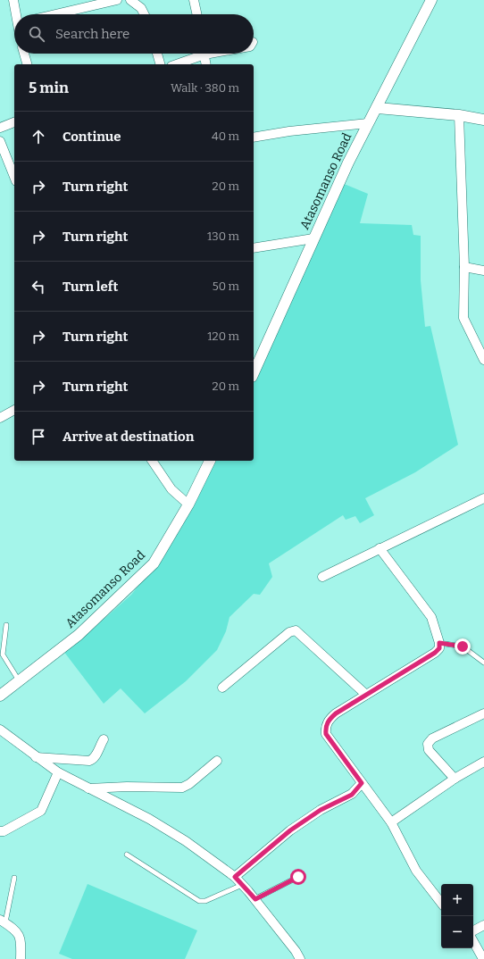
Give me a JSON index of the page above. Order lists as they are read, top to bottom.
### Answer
{
  "streets": {
    "street": ["Atasomanso Road"]
  },
  "page": {
    "search": "Search here",
    "heading": ["5 min", "Walk · 380 m"],
    "list": [
      ["Continue", "40 m"],
      ["Turn right", "20 m"],
      ["Turn right", "130 m"],
      ["Turn left", "50 m"],
      ["Turn right", "120 m"],
      ["Turn right", "20 m"],
      "Arrive at destination"
    ],
    "map_buttons": ["+", "−"]
  }
}
